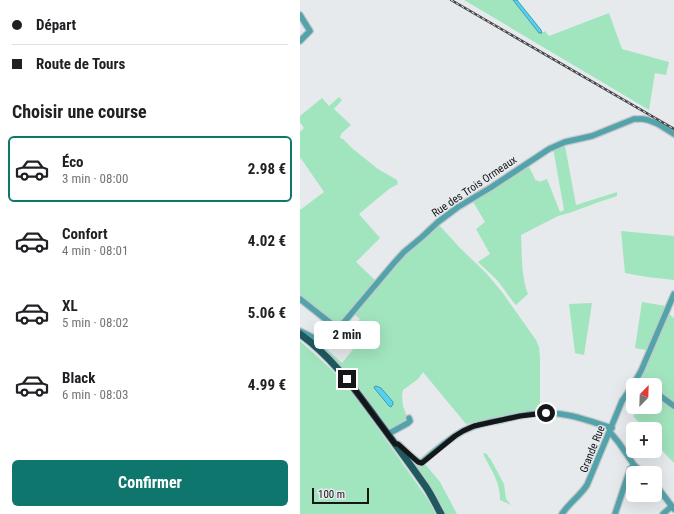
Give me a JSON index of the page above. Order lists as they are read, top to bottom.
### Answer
{
  "streets": {
    "street": ["Rue des Trois Ormeaux", "Grande Rue"]
  },
  "scale_bar": "100 m",
  "north": "top right",
  "page": {
    "banner": ["Départ", "Route de Tours"],
    "heading": "Choisir une course",
    "list": [
      {
        "name": "Éco",
        "note": "3 min · 08:00",
        "value": "2.98 €"
      },
      {
        "name": "Confort",
        "note": "4 min · 08:01",
        "value": "4.02 €"
      },
      {
        "name": "XL",
        "note": "5 min · 08:02",
        "value": "5.06 €"
      },
      {
        "name": "Black",
        "note": "6 min · 08:03",
        "value": "4.99 €"
      }
    ],
    "bubble": "2 min",
    "map_buttons": ["+", "−"],
    "buttons": "Confirmer",
    "scale": "100 m"
  }
}
